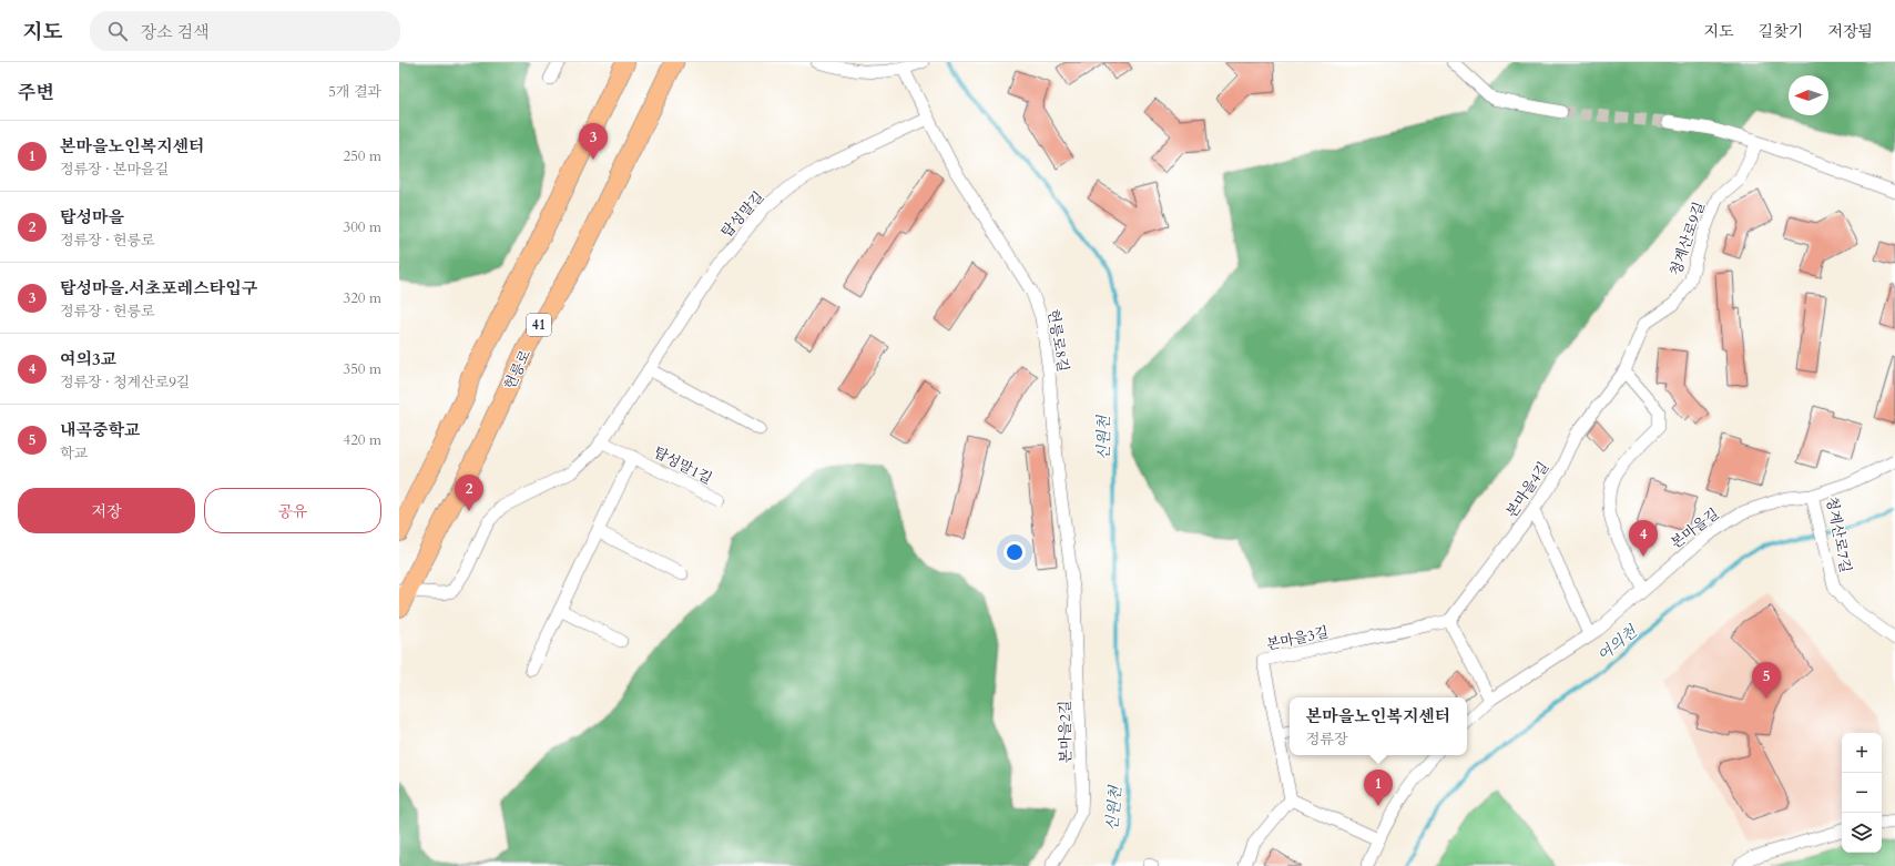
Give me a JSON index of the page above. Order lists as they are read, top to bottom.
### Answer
{
  "streets": {
    "main road": ["41", "헌릉로"],
    "street": [
      "탑성말길",
      "청계산로9길",
      "헌릉로8길",
      "탑성말1길",
      "본마을4길",
      "본마을길",
      "청계산로7길",
      "본마을3길",
      "본마을2길"
    ]
  },
  "crossings": [
    ["탑성말길", "헌릉로8길"],
    ["탑성말길", "헌릉로"],
    ["탑성말길", "탑성말1길"],
    ["청계산로9길", "본마을4길"],
    ["헌릉로8길", "본마을2길"],
    ["본마을4길", "본마을3길"],
    ["본마을길", "청계산로7길"]
  ],
  "water": ["신원천", "여의천"],
  "north": "left",
  "page": {
    "header": "지도",
    "search": "장소 검색",
    "nav": ["지도", "길찾기", "저장됨"],
    "heading": ["주변", "5개 결과"],
    "list": [
      {
        "mark": "1",
        "name": "본마을노인복지센터",
        "note": "정류장 · 본마을길",
        "value": "250 m"
      },
      {
        "mark": "2",
        "name": "탑성마을",
        "note": "정류장 · 헌릉로",
        "value": "300 m"
      },
      {
        "mark": "3",
        "name": "탑성마을.서초포레스타입구",
        "note": "정류장 · 헌릉로",
        "value": "320 m"
      },
      {
        "mark": "4",
        "name": "여의3교",
        "note": "정류장 · 청계산로9길",
        "value": "350 m"
      },
      {
        "mark": "5",
        "name": "내곡중학교",
        "note": "학교",
        "value": "420 m"
      }
    ],
    "pins": [
      "3",
      "2",
      "4",
      "5",
      "1"
    ],
    "buttons": ["저장", "공유"],
    "popup": ["본마을노인복지센터", "정류장"],
    "map_buttons": ["+", "−"]
  }
}
